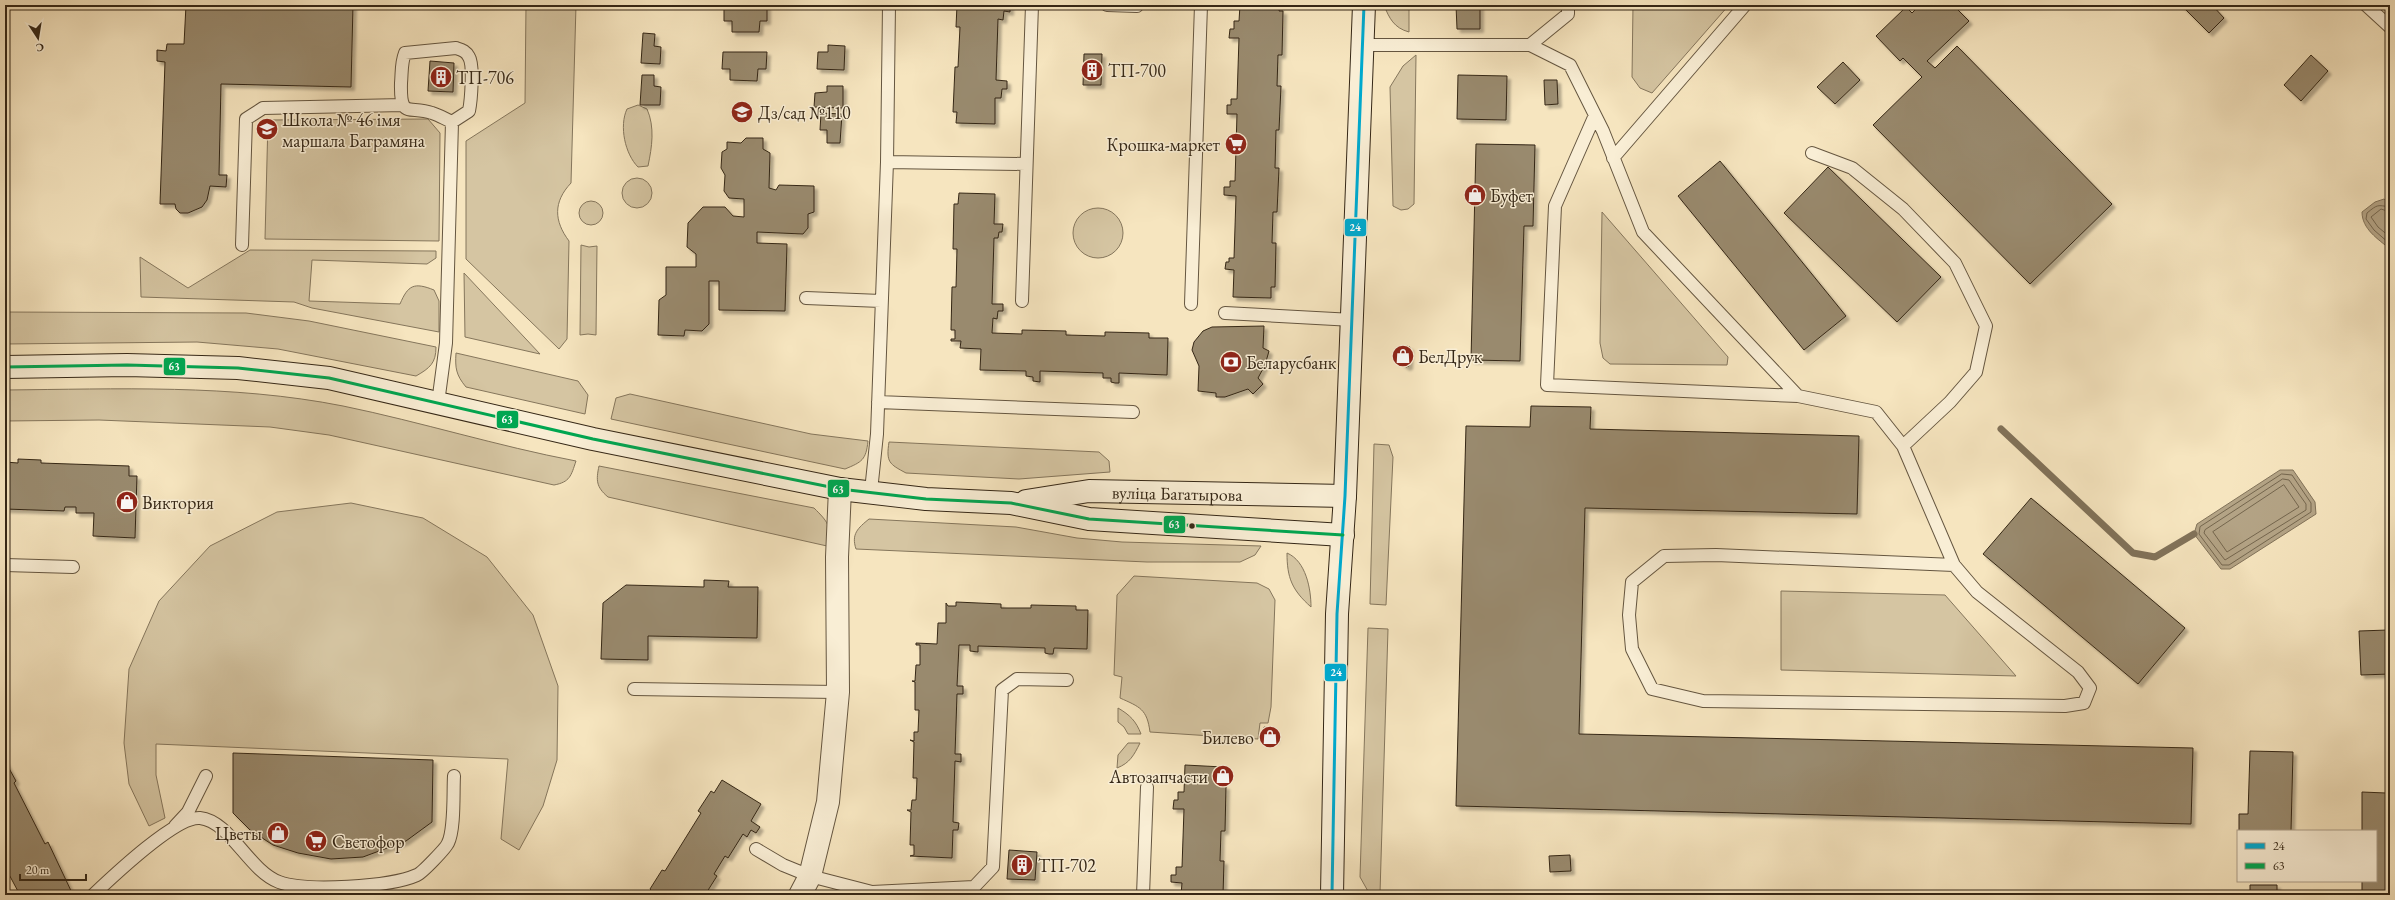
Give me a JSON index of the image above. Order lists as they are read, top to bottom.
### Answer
{
  "streets": {
    "street": ["вуліца Багатырова"]
  },
  "places": {
    "building": ["ТП-700", "ТП-706", "ТП-702"],
    "school or university": ["Дз/сад №110", "Школа № 46 імя маршала Баграмяна"],
    "supermarket": ["Крошка-маркет", "Светофор"],
    "shop": [
      "Буфет",
      "БелДрук",
      "Виктория",
      "Билево",
      "Автозапчасти",
      "Цветы"
    ],
    "bank": ["Беларусбанк"]
  },
  "lines": ["transit line 24", "transit line 63"],
  "legend": ["24", "63"],
  "scale_bar": "20 m",
  "north": "bottom"
}
